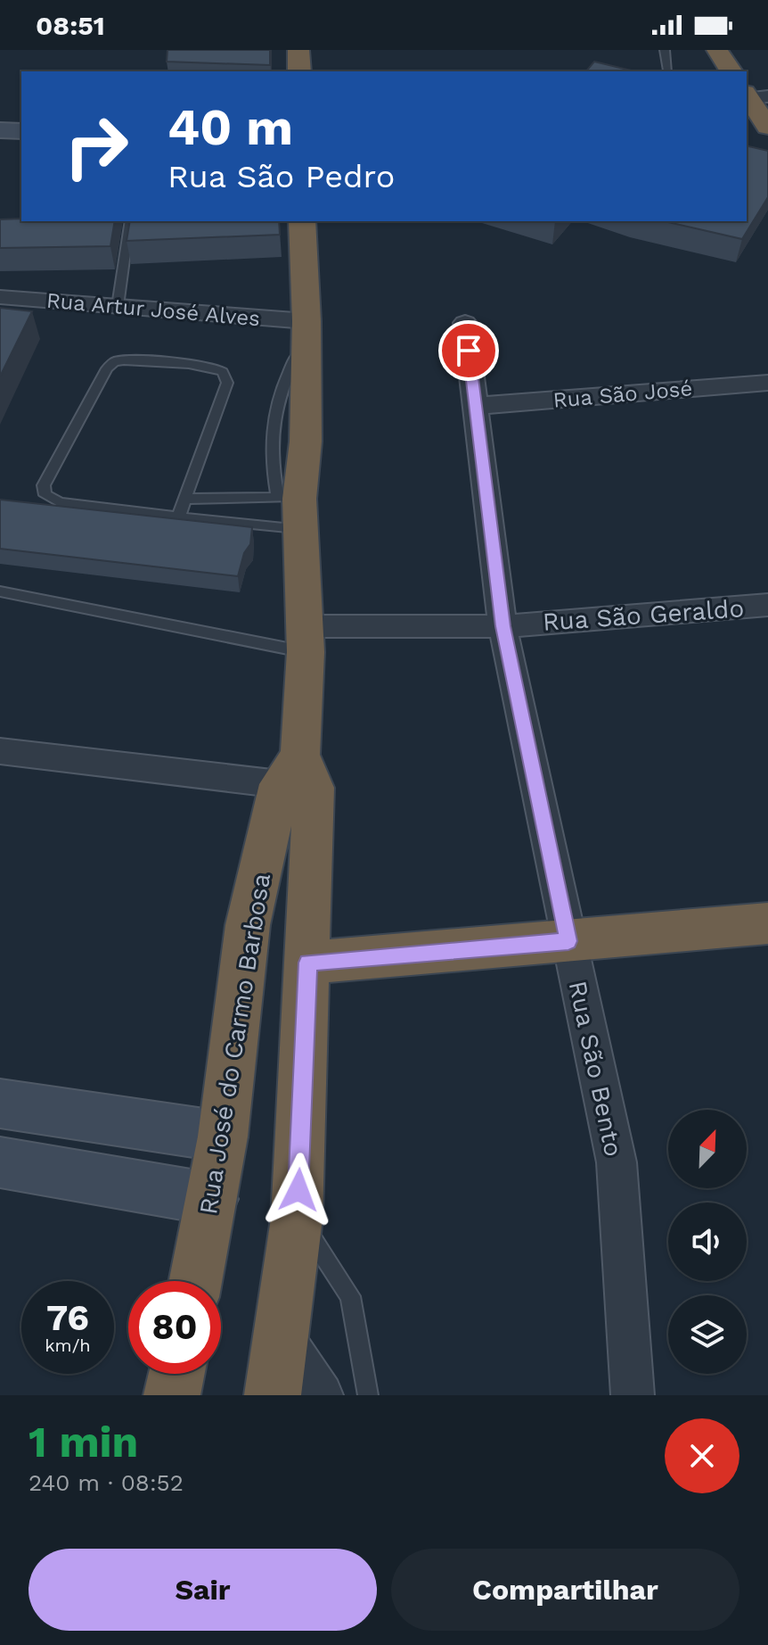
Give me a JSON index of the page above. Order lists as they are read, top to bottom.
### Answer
{
  "streets": {
    "highway": ["Rua José do Carmo Barbosa"],
    "street": [
      "Rua Artur José Alves",
      "Rua São José",
      "Rua São Geraldo",
      "Rua São Bento"
    ]
  },
  "crossings": [
    ["Rua São José", "Rua São Bento"],
    ["Rua São Geraldo", "Rua São Bento"]
  ],
  "north": "top right",
  "page": {
    "status": "08:51",
    "turn": ["40 m", "Rua São Pedro"],
    "speed": "76 km/h",
    "limit": "80",
    "heading": ["1 min", "240 m · 08:52"],
    "buttons": ["Sair", "Compartilhar"]
  }
}
